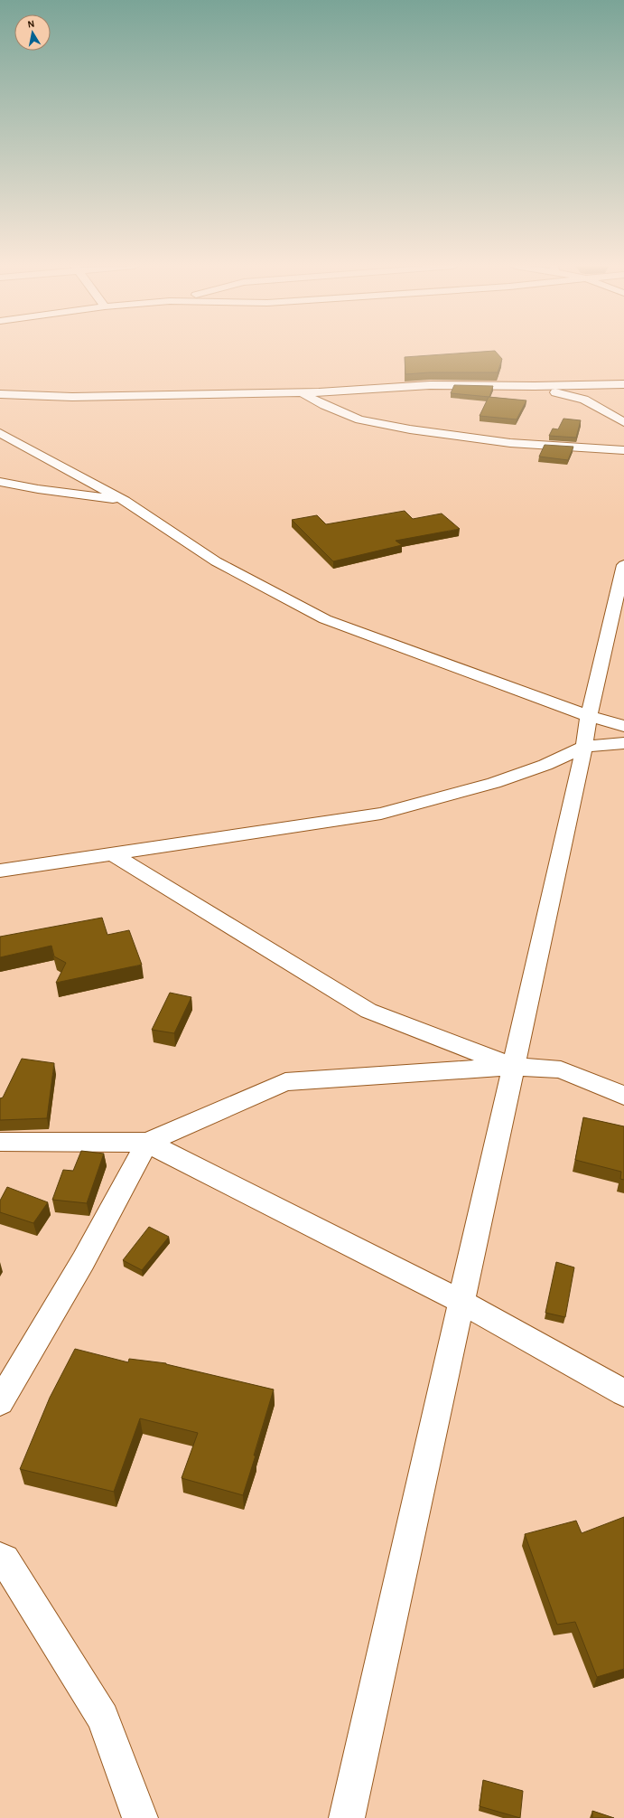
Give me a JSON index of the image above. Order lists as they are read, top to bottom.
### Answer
{
  "north": "top"
}
